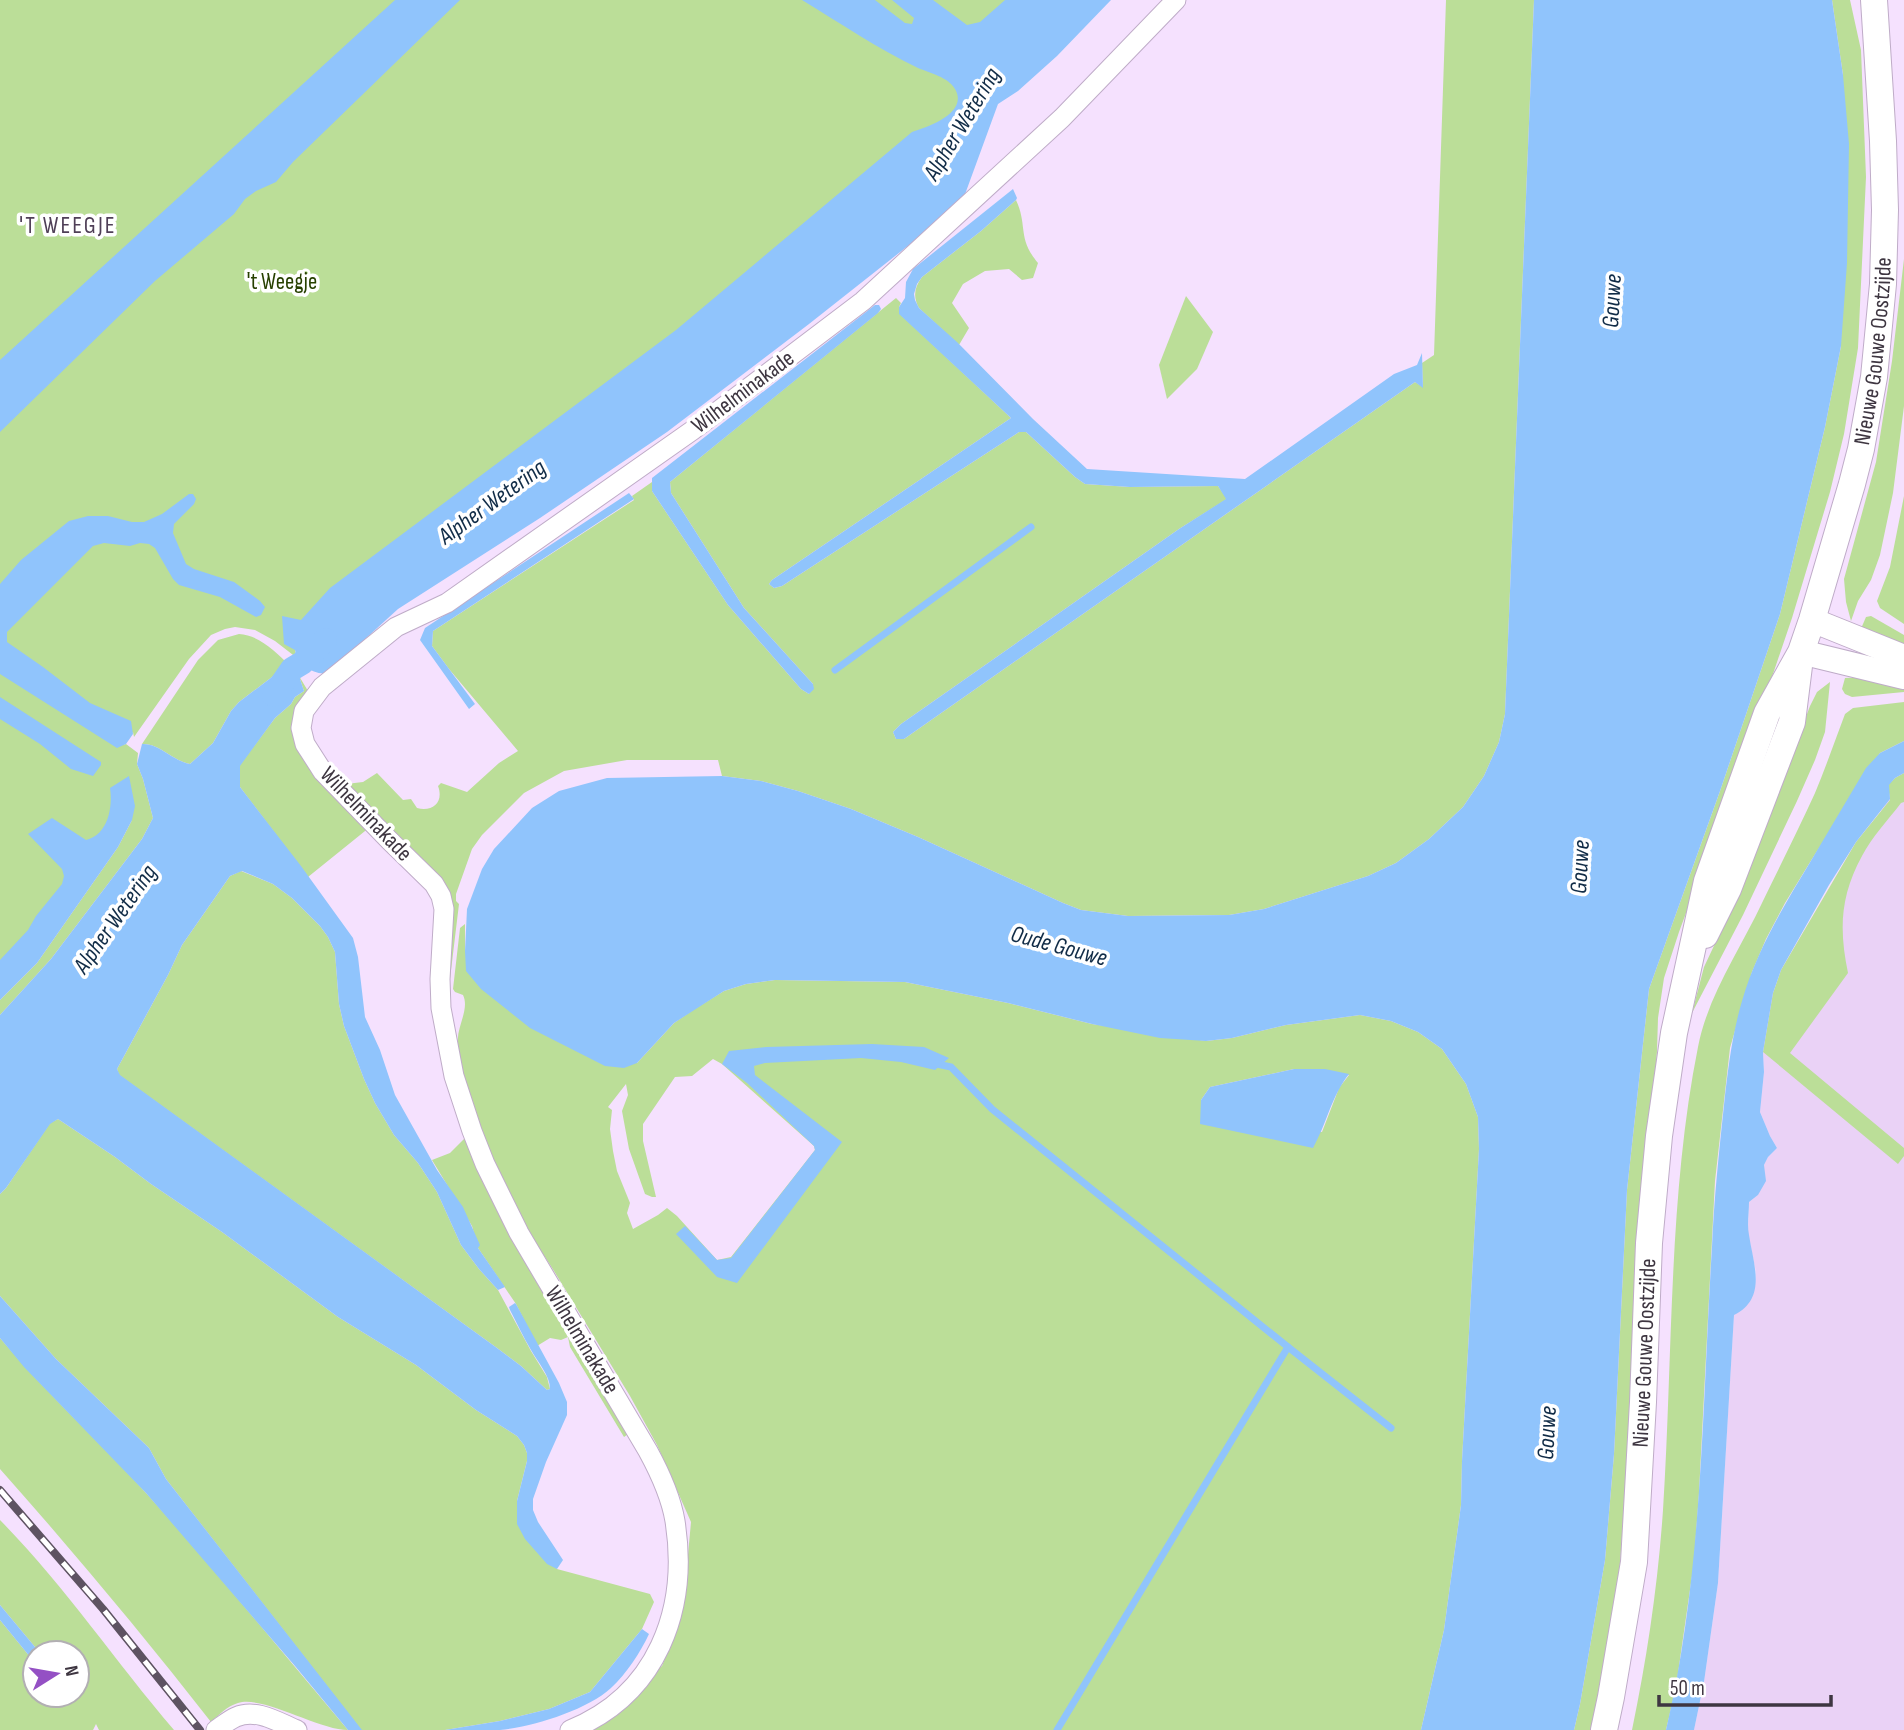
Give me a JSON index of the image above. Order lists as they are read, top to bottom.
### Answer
{
  "streets": {
    "main road": ["Nieuwe Gouwe Oostzijde"],
    "street": ["Wilhelminakade"]
  },
  "districts": ["'T WEEGJE"],
  "water": ["Alpher Wetering", "Gouwe", "Oude Gouwe"],
  "parks": ["'t Weegje"],
  "scale_bar": "50 m",
  "north": "right"
}
